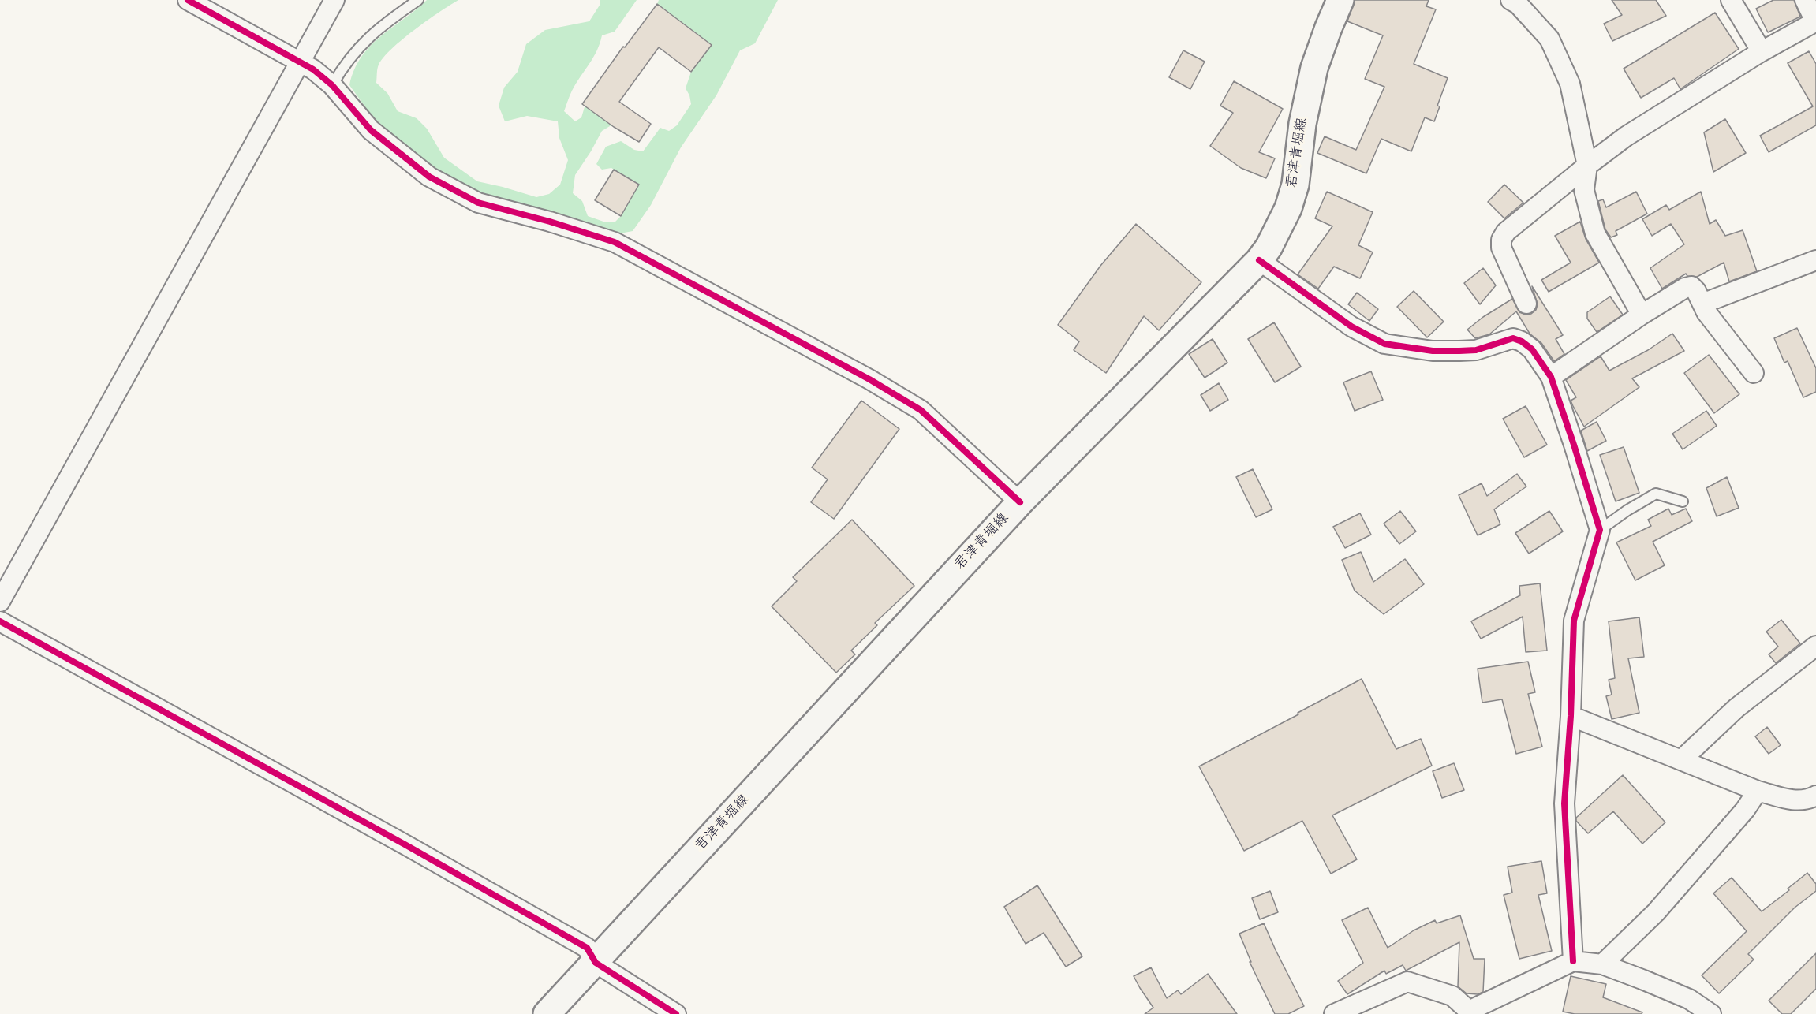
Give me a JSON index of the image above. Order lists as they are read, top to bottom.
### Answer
{
  "streets": {
    "main road": ["君津青堀線"]
  }
}
